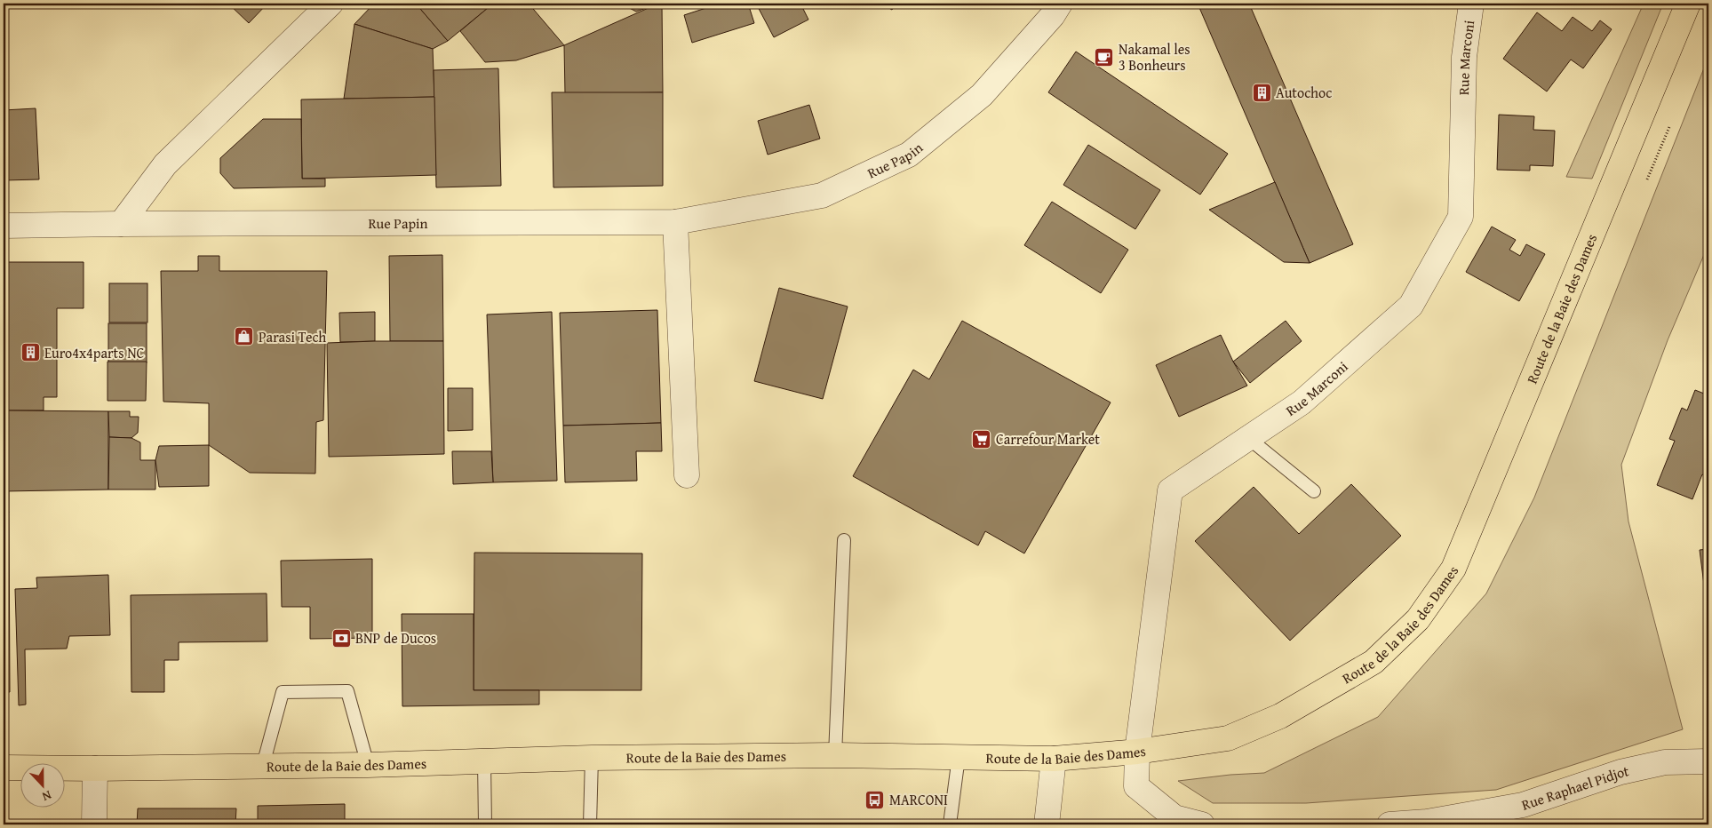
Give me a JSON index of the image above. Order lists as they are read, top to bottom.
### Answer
{
  "streets": {
    "main road": ["Route de la Baie des Dames"],
    "street": ["Rue Marconi", "Rue Papin", "Rue Raphael Pidjot"]
  },
  "crossings": [
    ["Rue Marconi", "Route de la Baie des Dames"]
  ],
  "places": {
    "cafe": ["Nakamal les 3 Bonheurs"],
    "building": ["Autochoc", "Euro4x4parts NC"],
    "shop": ["Parasi Tech"],
    "supermarket": ["Carrefour Market"],
    "bank": ["BNP de Ducos"],
    "bus stop": ["MARCONI"]
  },
  "north": "bottom"
}
